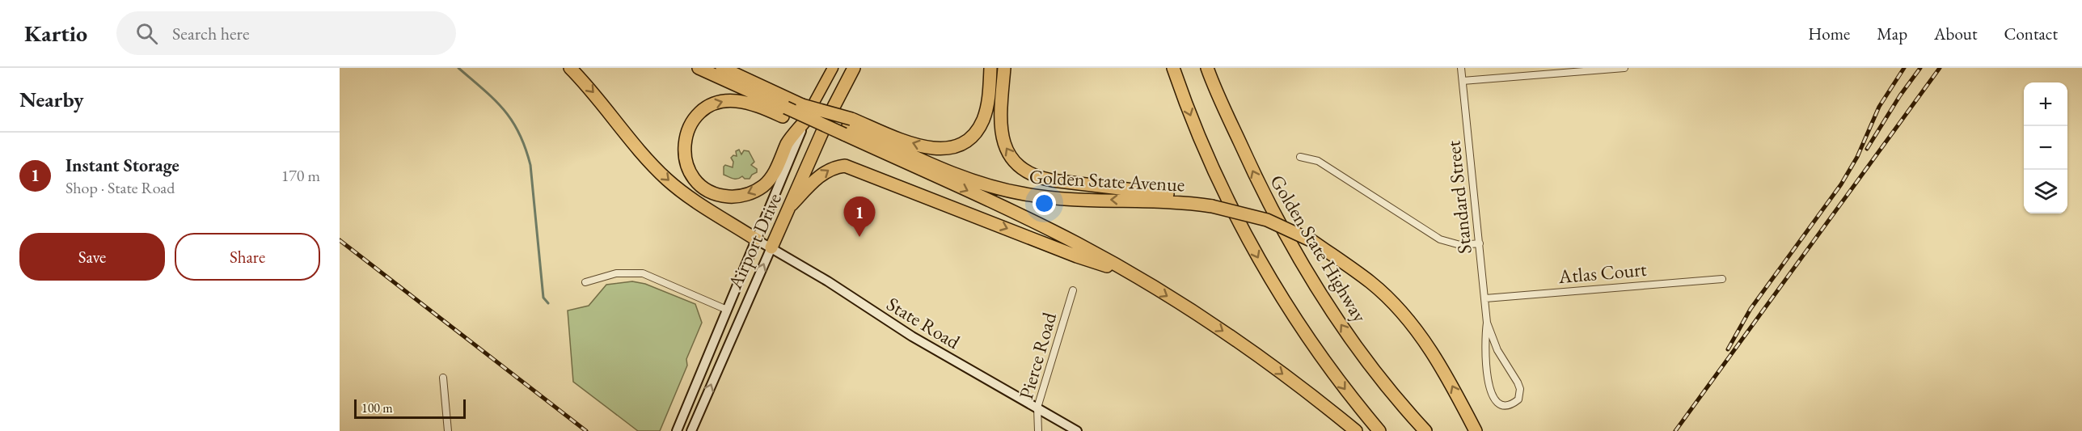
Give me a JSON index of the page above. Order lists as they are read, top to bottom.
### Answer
{
  "streets": {
    "highway": ["Golden State Avenue", "Airport Drive", "Golden State Highway"],
    "main road": ["State Road"],
    "street": ["Standard Street", "Atlas Court", "Pierce Road"]
  },
  "crossings": [
    ["Standard Street", "Atlas Court"],
    ["Airport Drive", "State Road"],
    ["State Road", "Pierce Road"]
  ],
  "scale_bar": "100 m",
  "page": {
    "header": "Kartio",
    "search": "Search here",
    "nav": [
      "Home",
      "Map",
      "About",
      "Contact"
    ],
    "heading": "Nearby",
    "map_buttons": ["+", "−"],
    "list": [
      {
        "mark": "1",
        "name": "Instant Storage",
        "note": "Shop · State Road",
        "value": "170 m"
      }
    ],
    "pins": "1",
    "buttons": ["Save", "Share"],
    "scale": "100 m"
  }
}
